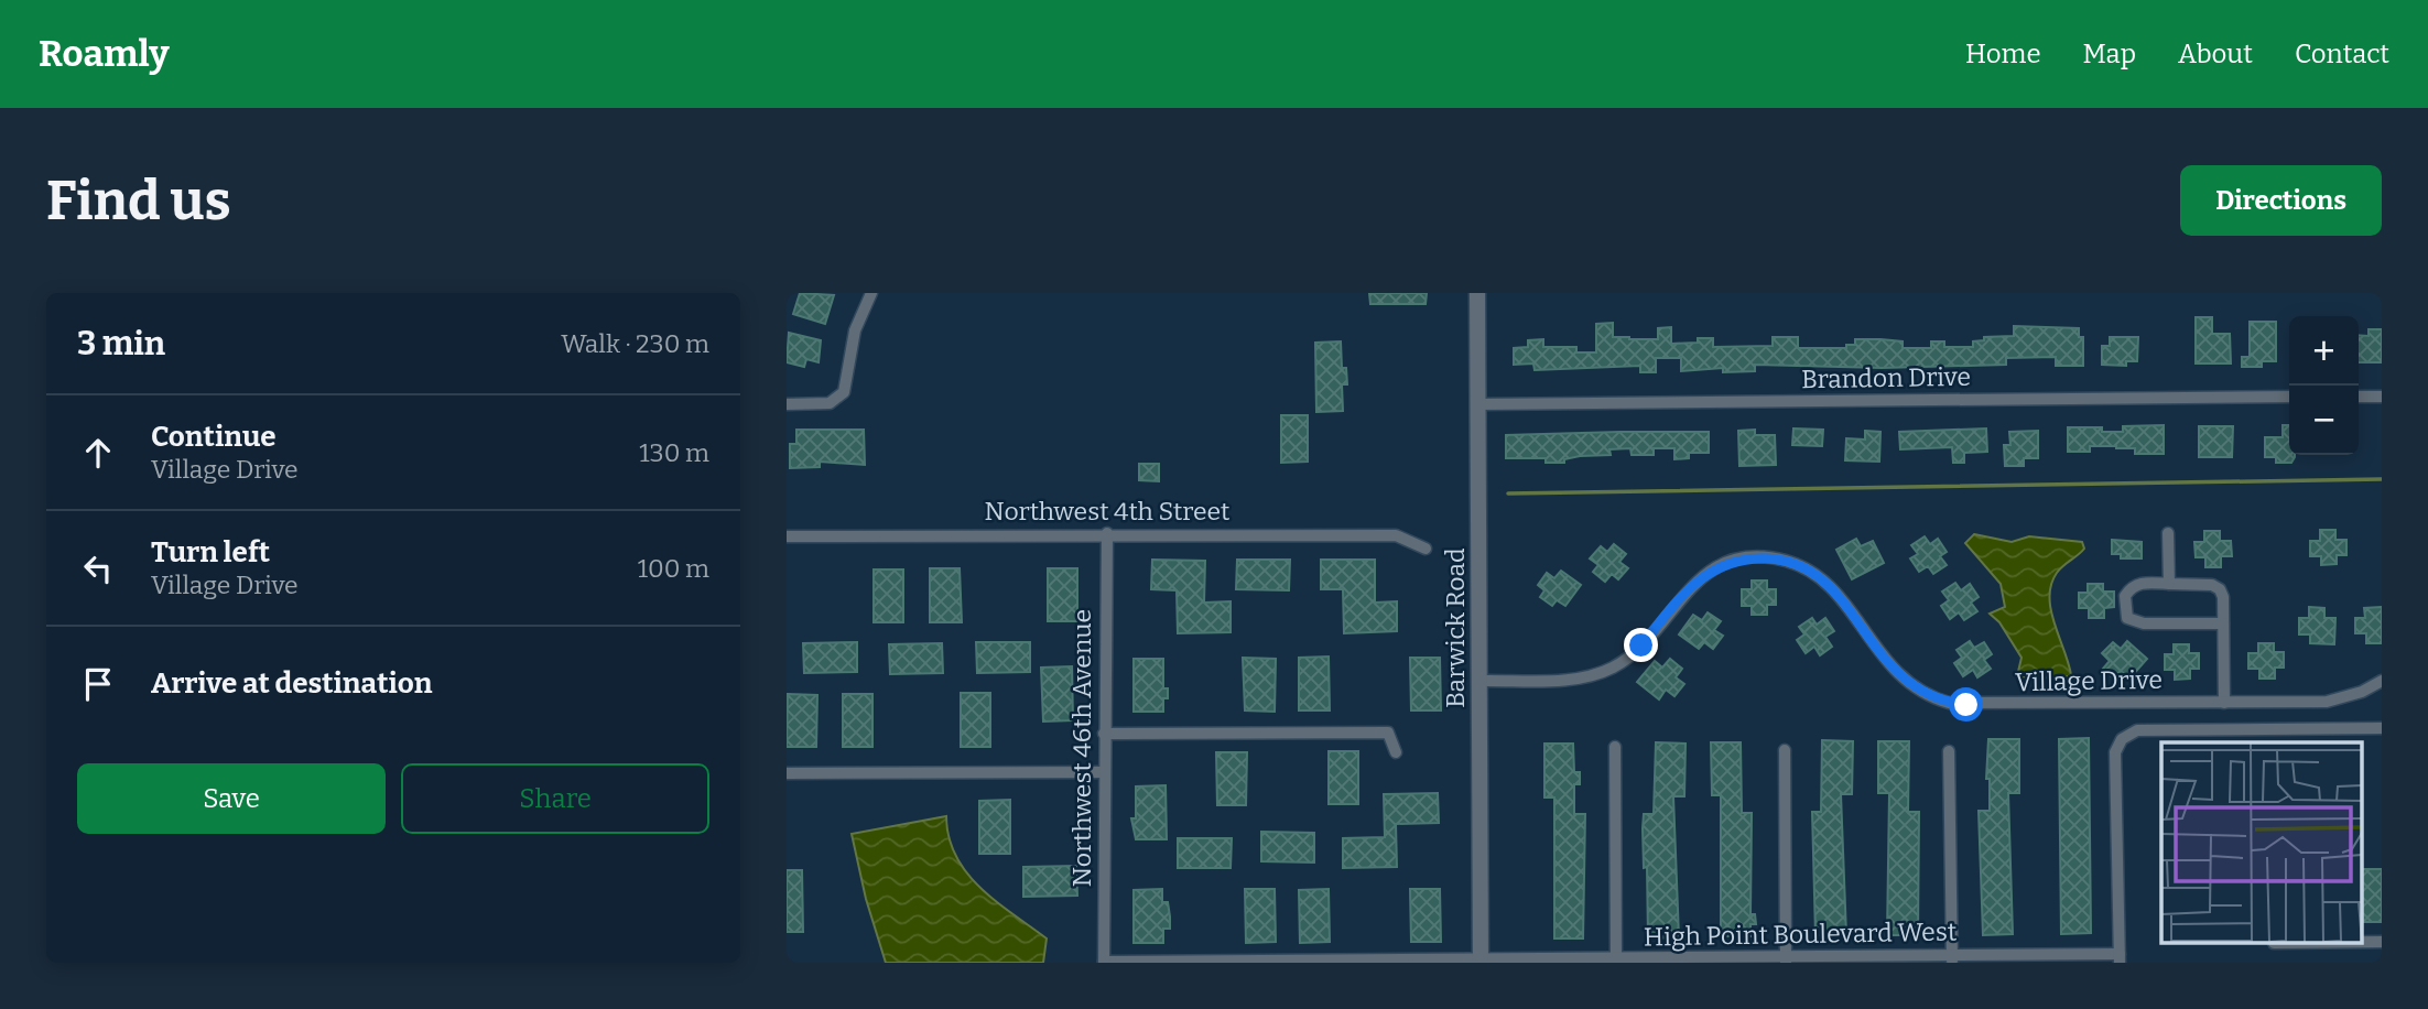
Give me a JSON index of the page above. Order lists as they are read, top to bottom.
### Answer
{
  "streets": {
    "street": [
      "Brandon Drive",
      "Northwest 4th Street",
      "Barwick Road",
      "Village Drive",
      "Northwest 46th Avenue",
      "High Point Boulevard West"
    ]
  },
  "crossings": [
    ["Brandon Drive", "Barwick Road"],
    ["Northwest 4th Street", "Northwest 46th Avenue"],
    ["Barwick Road", "Village Drive"],
    ["Barwick Road", "High Point Boulevard West"],
    ["Northwest 46th Avenue", "High Point Boulevard West"]
  ],
  "page": {
    "header": "Roamly",
    "nav": [
      "Home",
      "Map",
      "About",
      "Contact"
    ],
    "buttons": [
      "Directions",
      ["Save", "Share"]
    ],
    "title": "Find us",
    "heading": ["3 min", "Walk · 230 m"],
    "map_buttons": ["+", "−"],
    "list": [
      ["Continue", "Village Drive", "130 m"],
      ["Turn left", "Village Drive", "100 m"],
      "Arrive at destination"
    ]
  }
}
